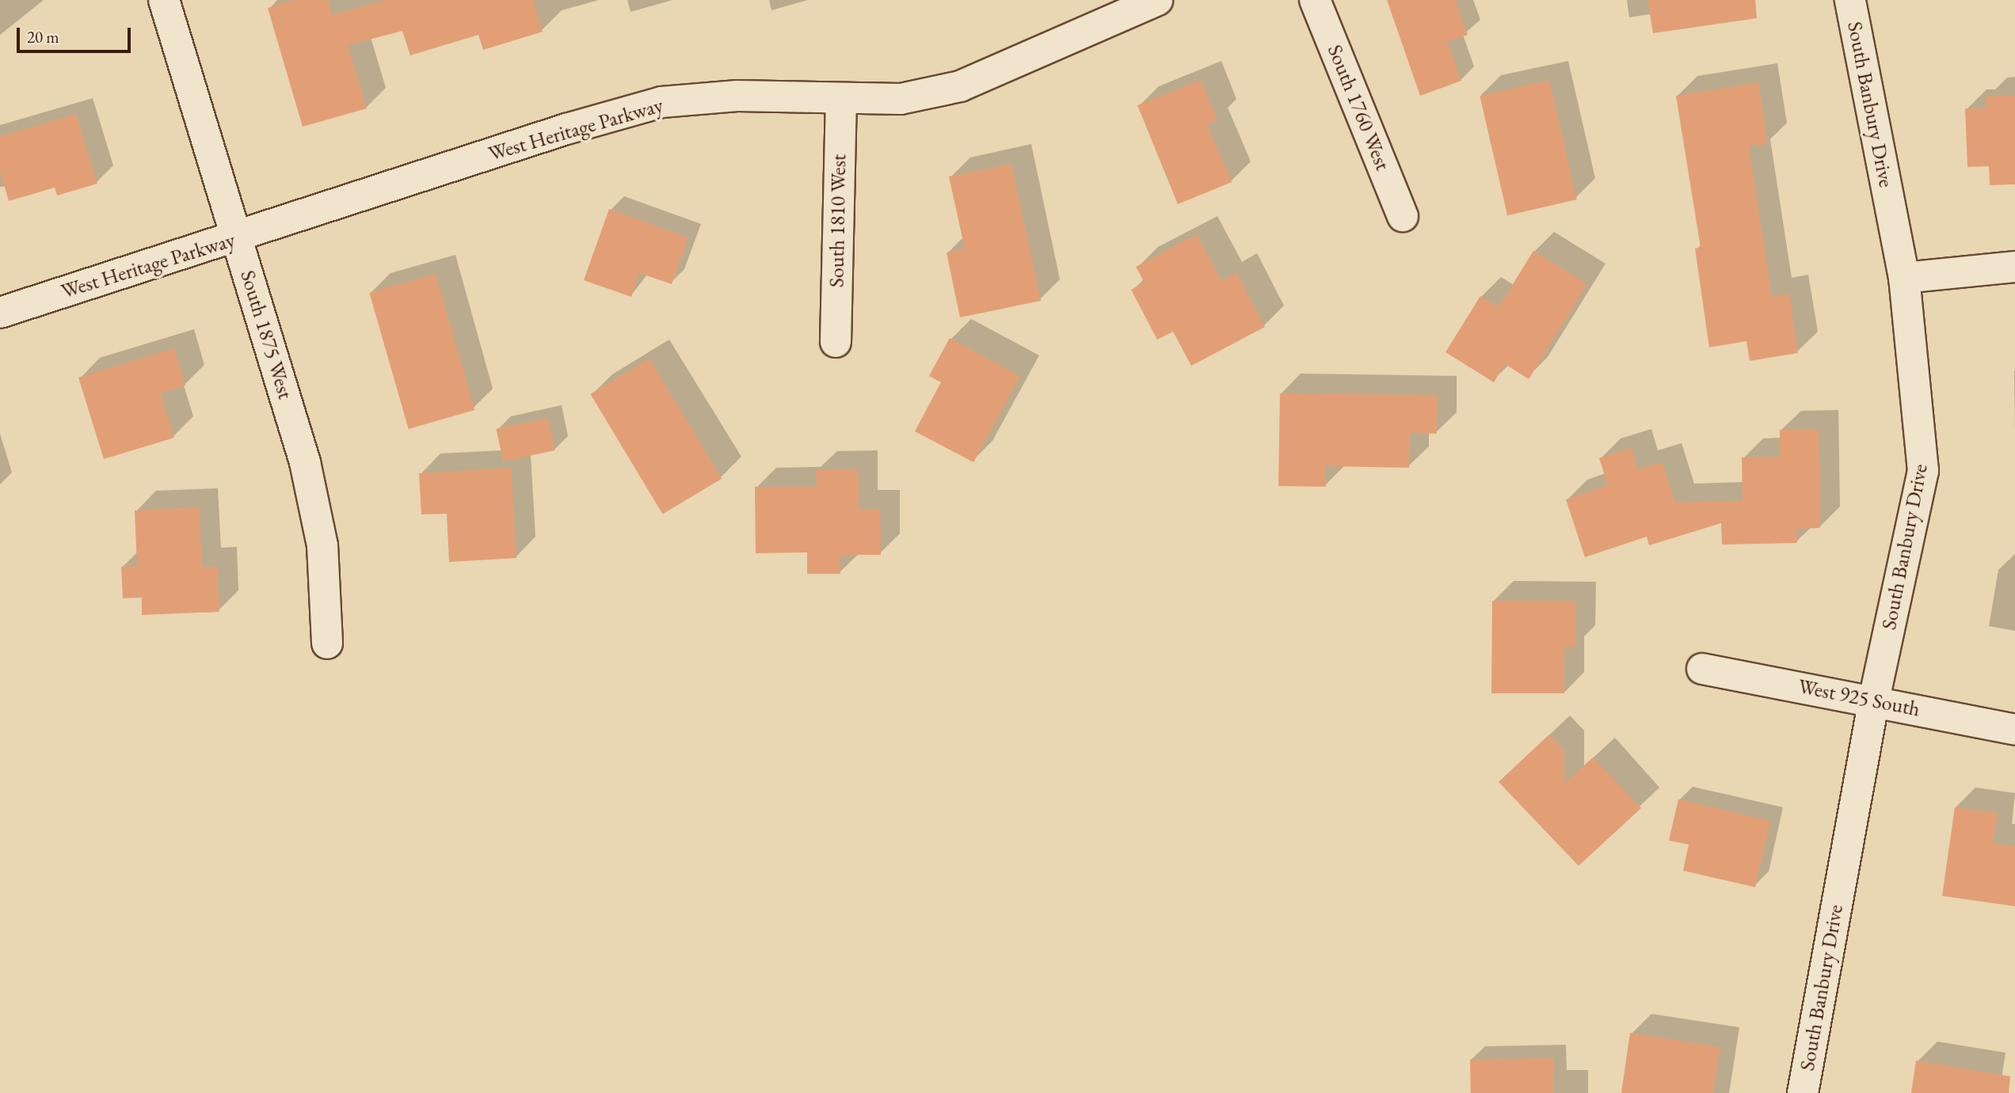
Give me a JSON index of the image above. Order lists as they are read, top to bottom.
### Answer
{
  "streets": {
    "street": [
      "South Banbury Drive",
      "South 1760 West",
      "West Heritage Parkway",
      "South 1810 West",
      "South 1875 West",
      "West 925 South"
    ]
  },
  "crossings": [
    ["South Banbury Drive", "West 925 South"],
    ["West Heritage Parkway", "South 1810 West"],
    ["West Heritage Parkway", "South 1875 West"]
  ],
  "scale_bar": "20 m"
}
